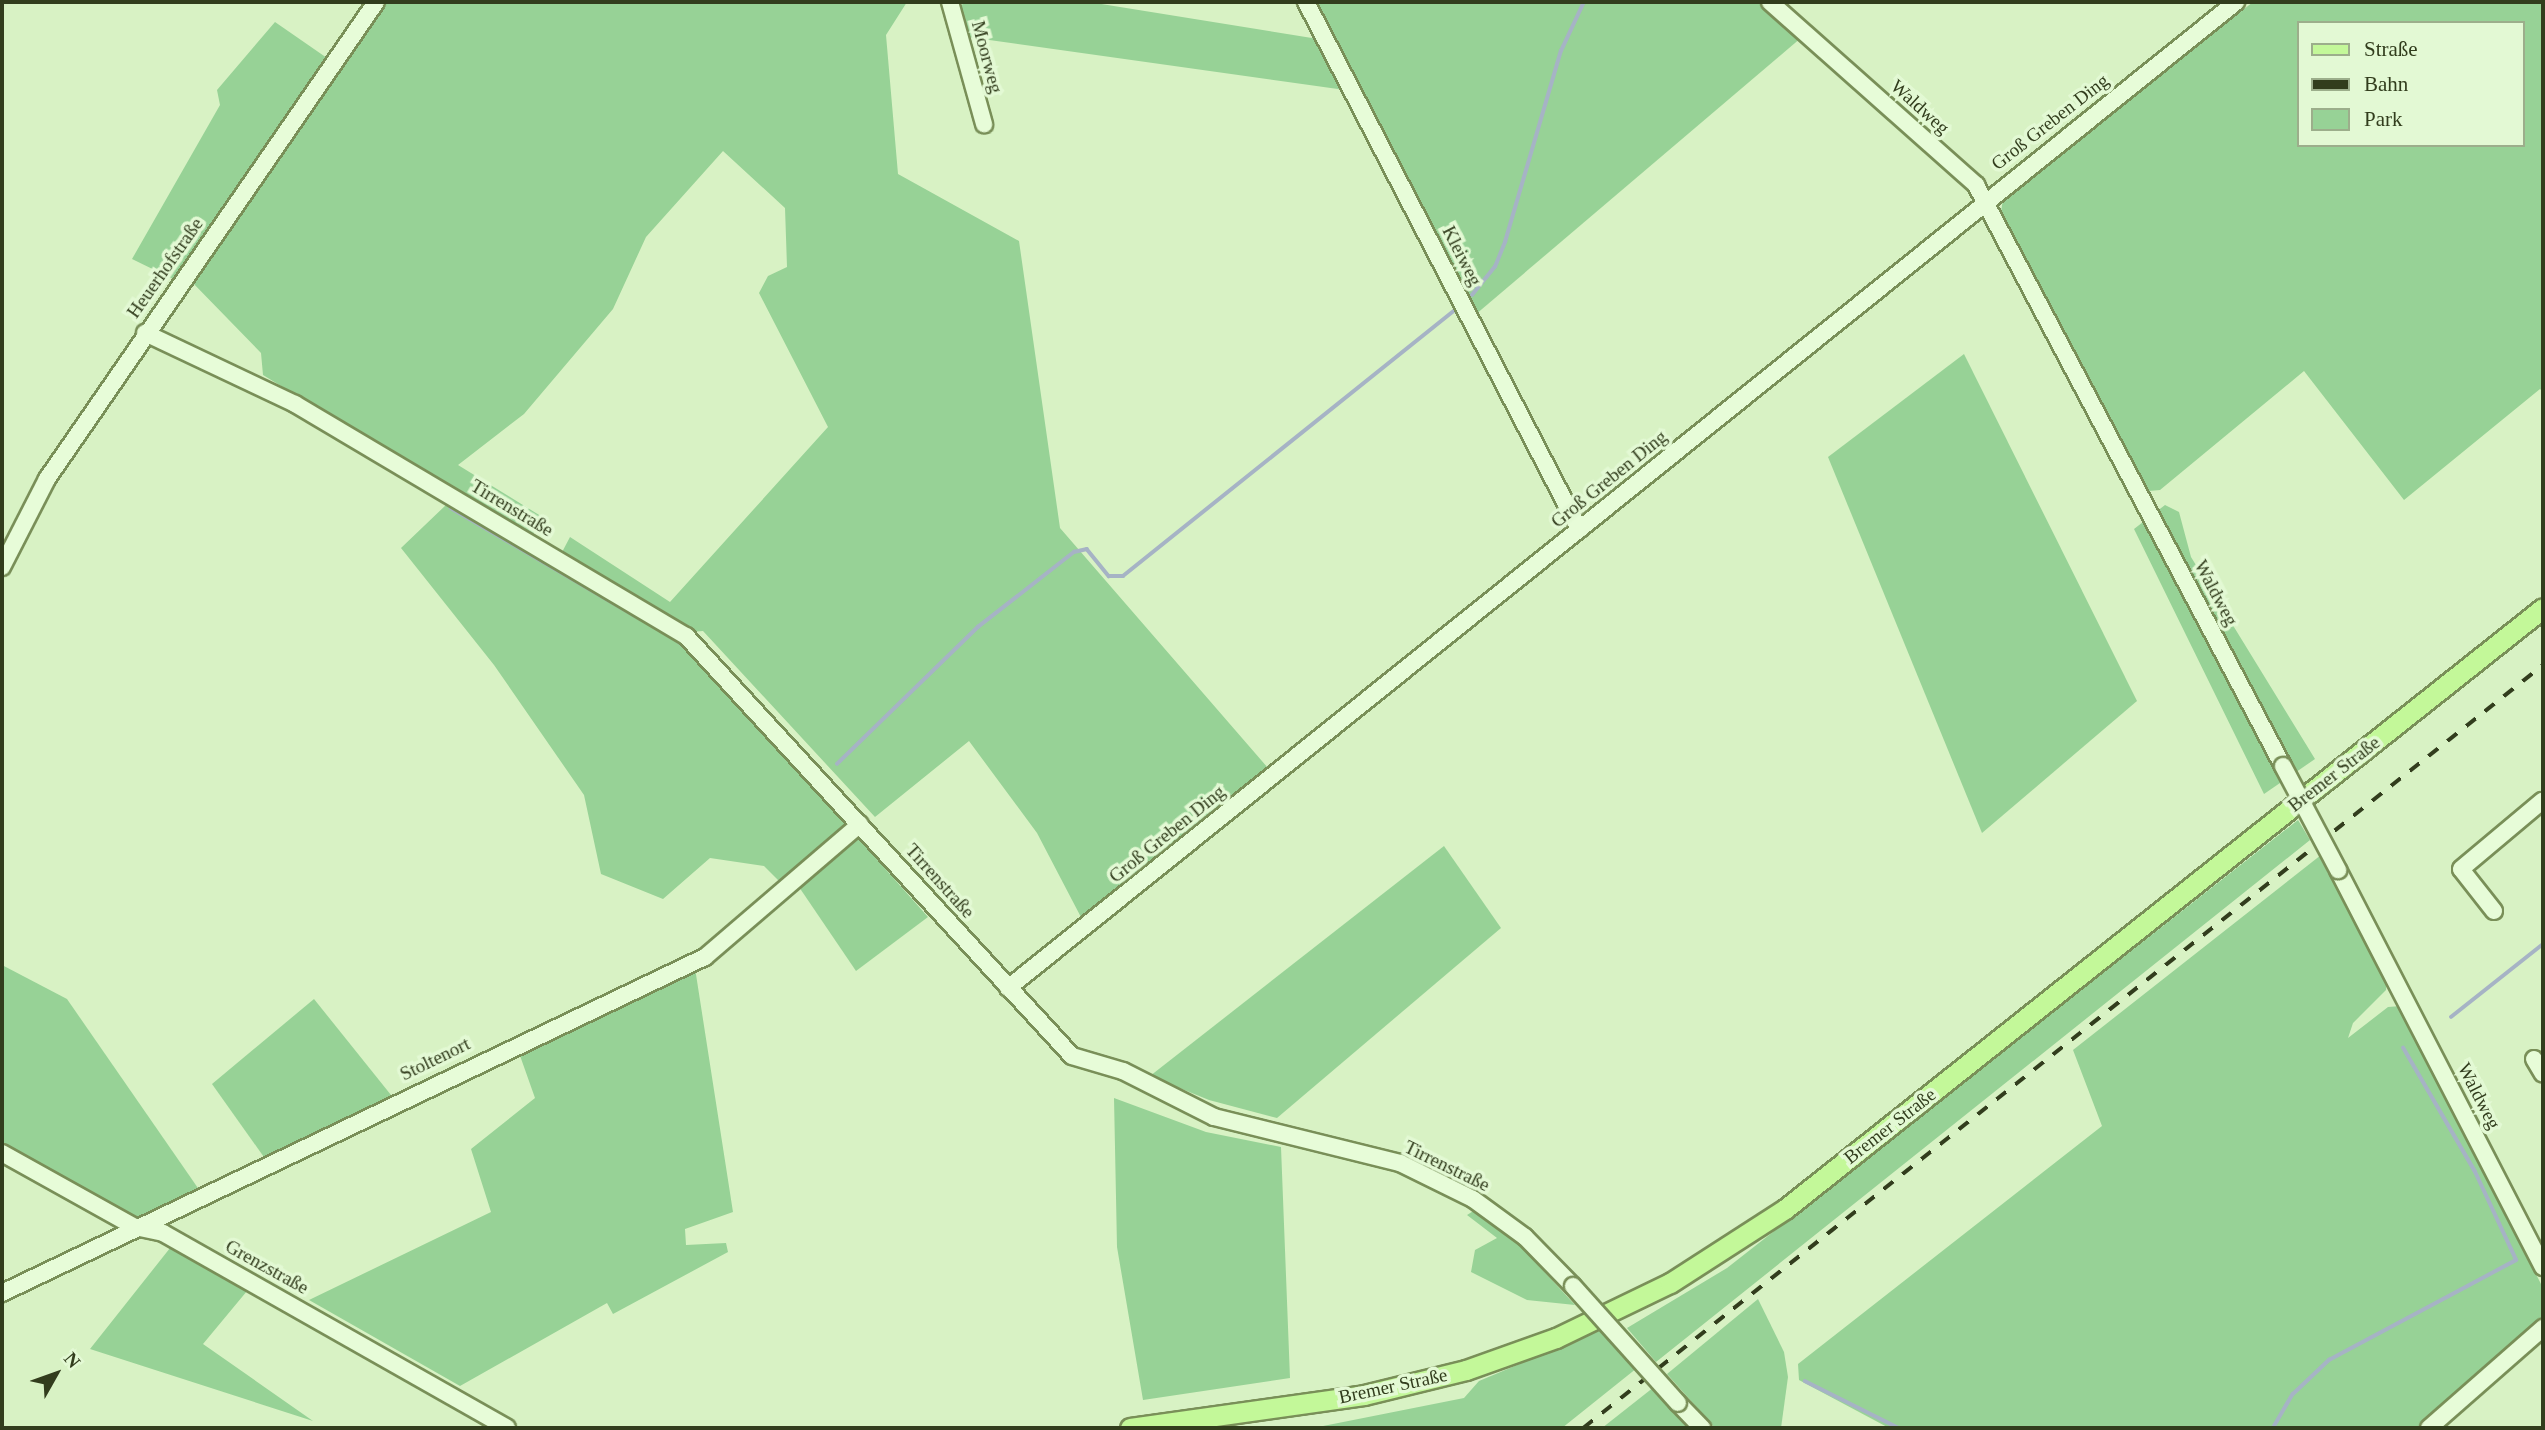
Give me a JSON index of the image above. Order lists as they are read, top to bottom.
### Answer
{
  "streets": {
    "main road": ["Bremer Straße"],
    "street": [
      "Moorweg",
      "Waldweg",
      "Groß Greben Ding",
      "Kleiweg",
      "Heuerhofstraße",
      "Tirrenstraße",
      "Stoltenort",
      "Grenzstraße"
    ]
  },
  "crossings": [
    ["Waldweg", "Groß Greben Ding"],
    ["Groß Greben Ding", "Kleiweg"],
    ["Groß Greben Ding", "Tirrenstraße"],
    ["Heuerhofstraße", "Tirrenstraße"],
    ["Tirrenstraße", "Stoltenort"],
    ["Stoltenort", "Grenzstraße"]
  ],
  "legend": ["Straße", "Bahn", "Park"],
  "north": "top right"
}
